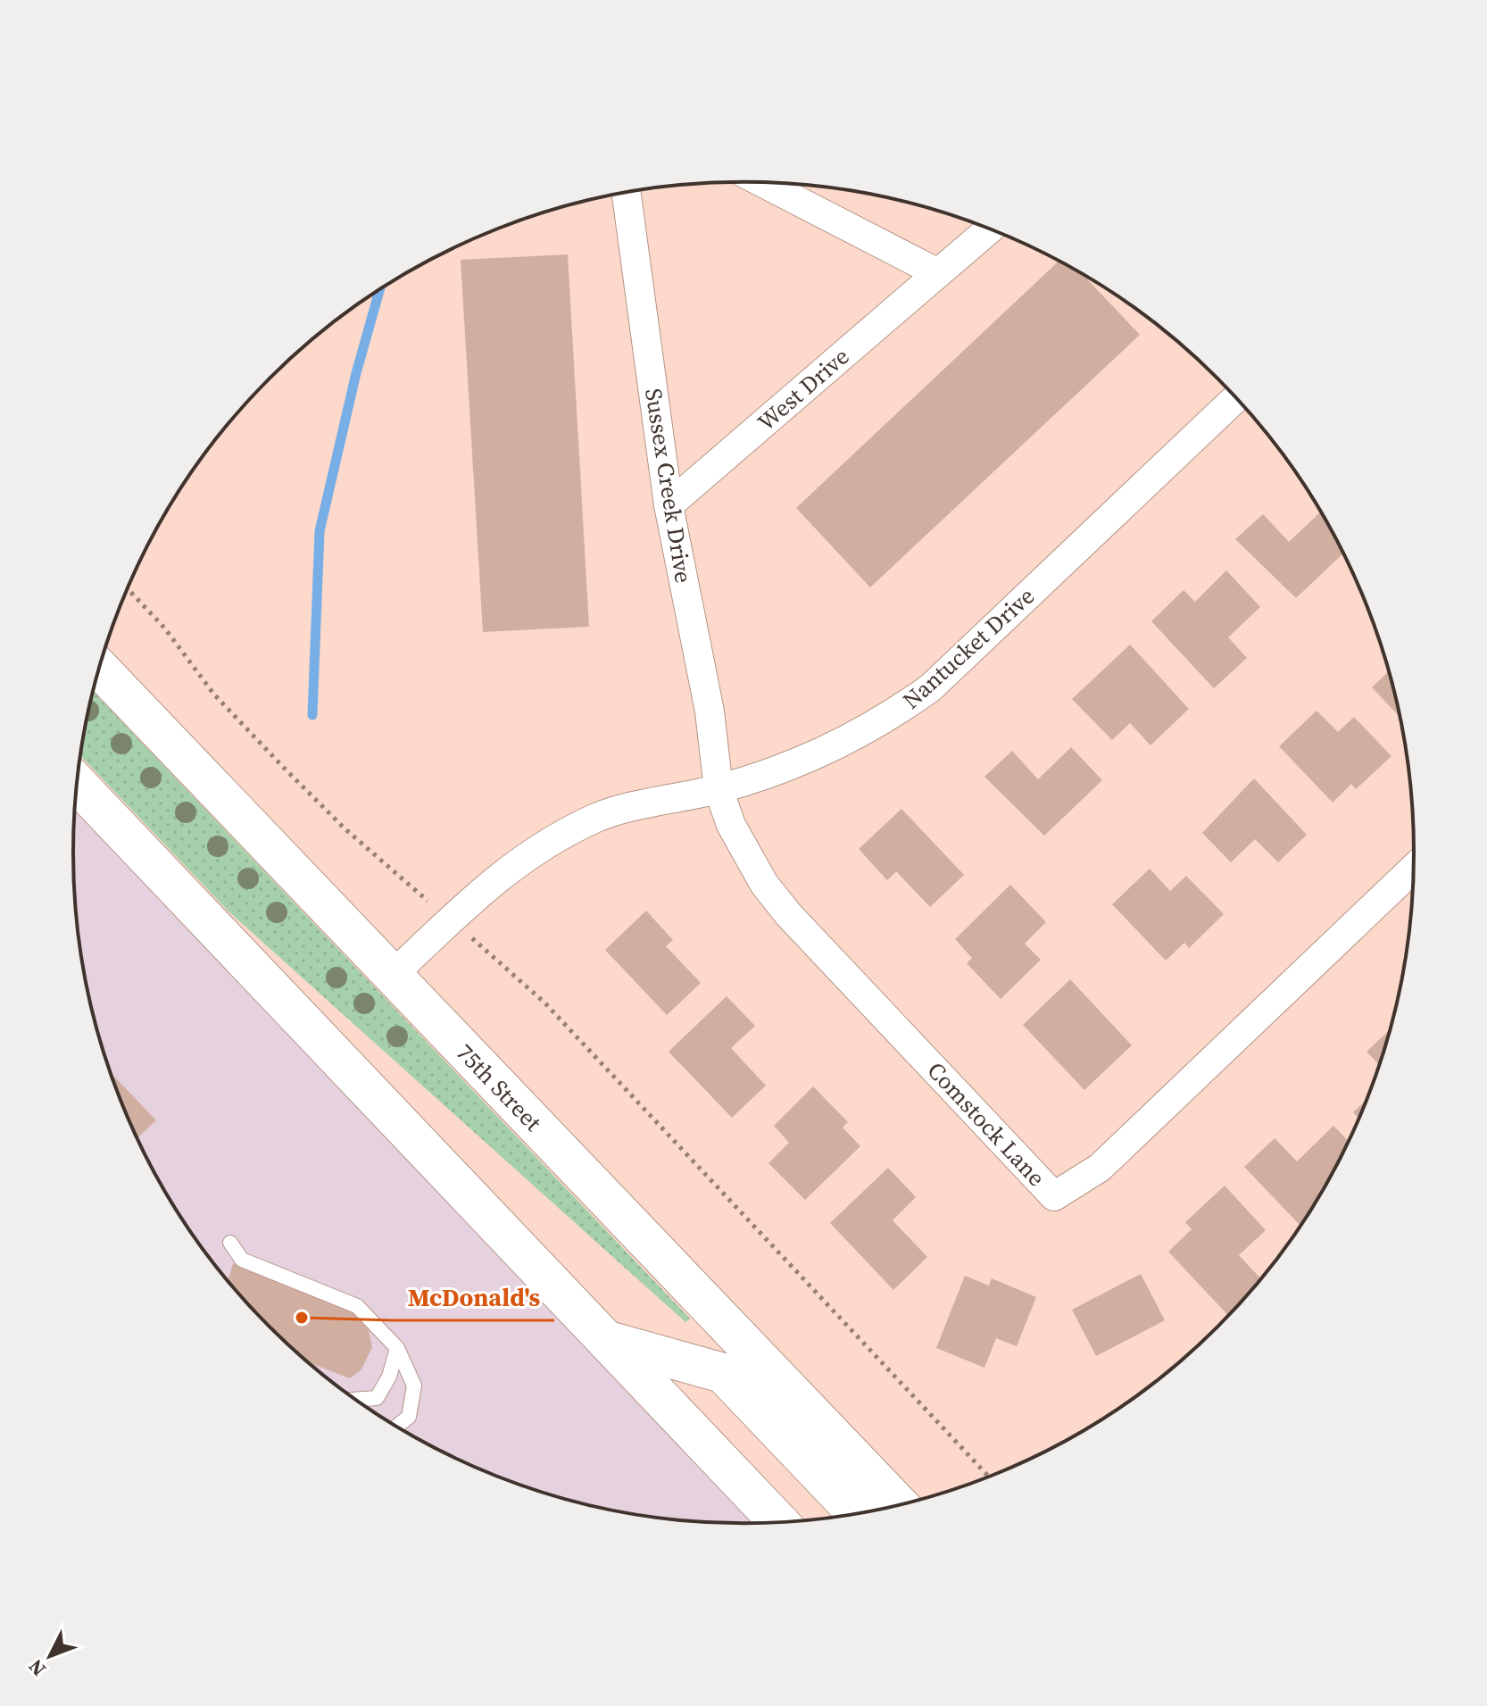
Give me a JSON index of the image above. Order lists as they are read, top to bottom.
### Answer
{
  "streets": {
    "main road": ["75th Street"],
    "street": [
      "West Drive",
      "Sussex Creek Drive",
      "Nantucket Drive",
      "Comstock Lane"
    ]
  },
  "crossings": [
    ["West Drive", "Sussex Creek Drive"],
    ["Sussex Creek Drive", "Nantucket Drive"],
    ["Sussex Creek Drive", "Comstock Lane"],
    ["Nantucket Drive", "75th Street"],
    ["Nantucket Drive", "Comstock Lane"]
  ],
  "places": ["McDonald's"],
  "north": "bottom left"
}
